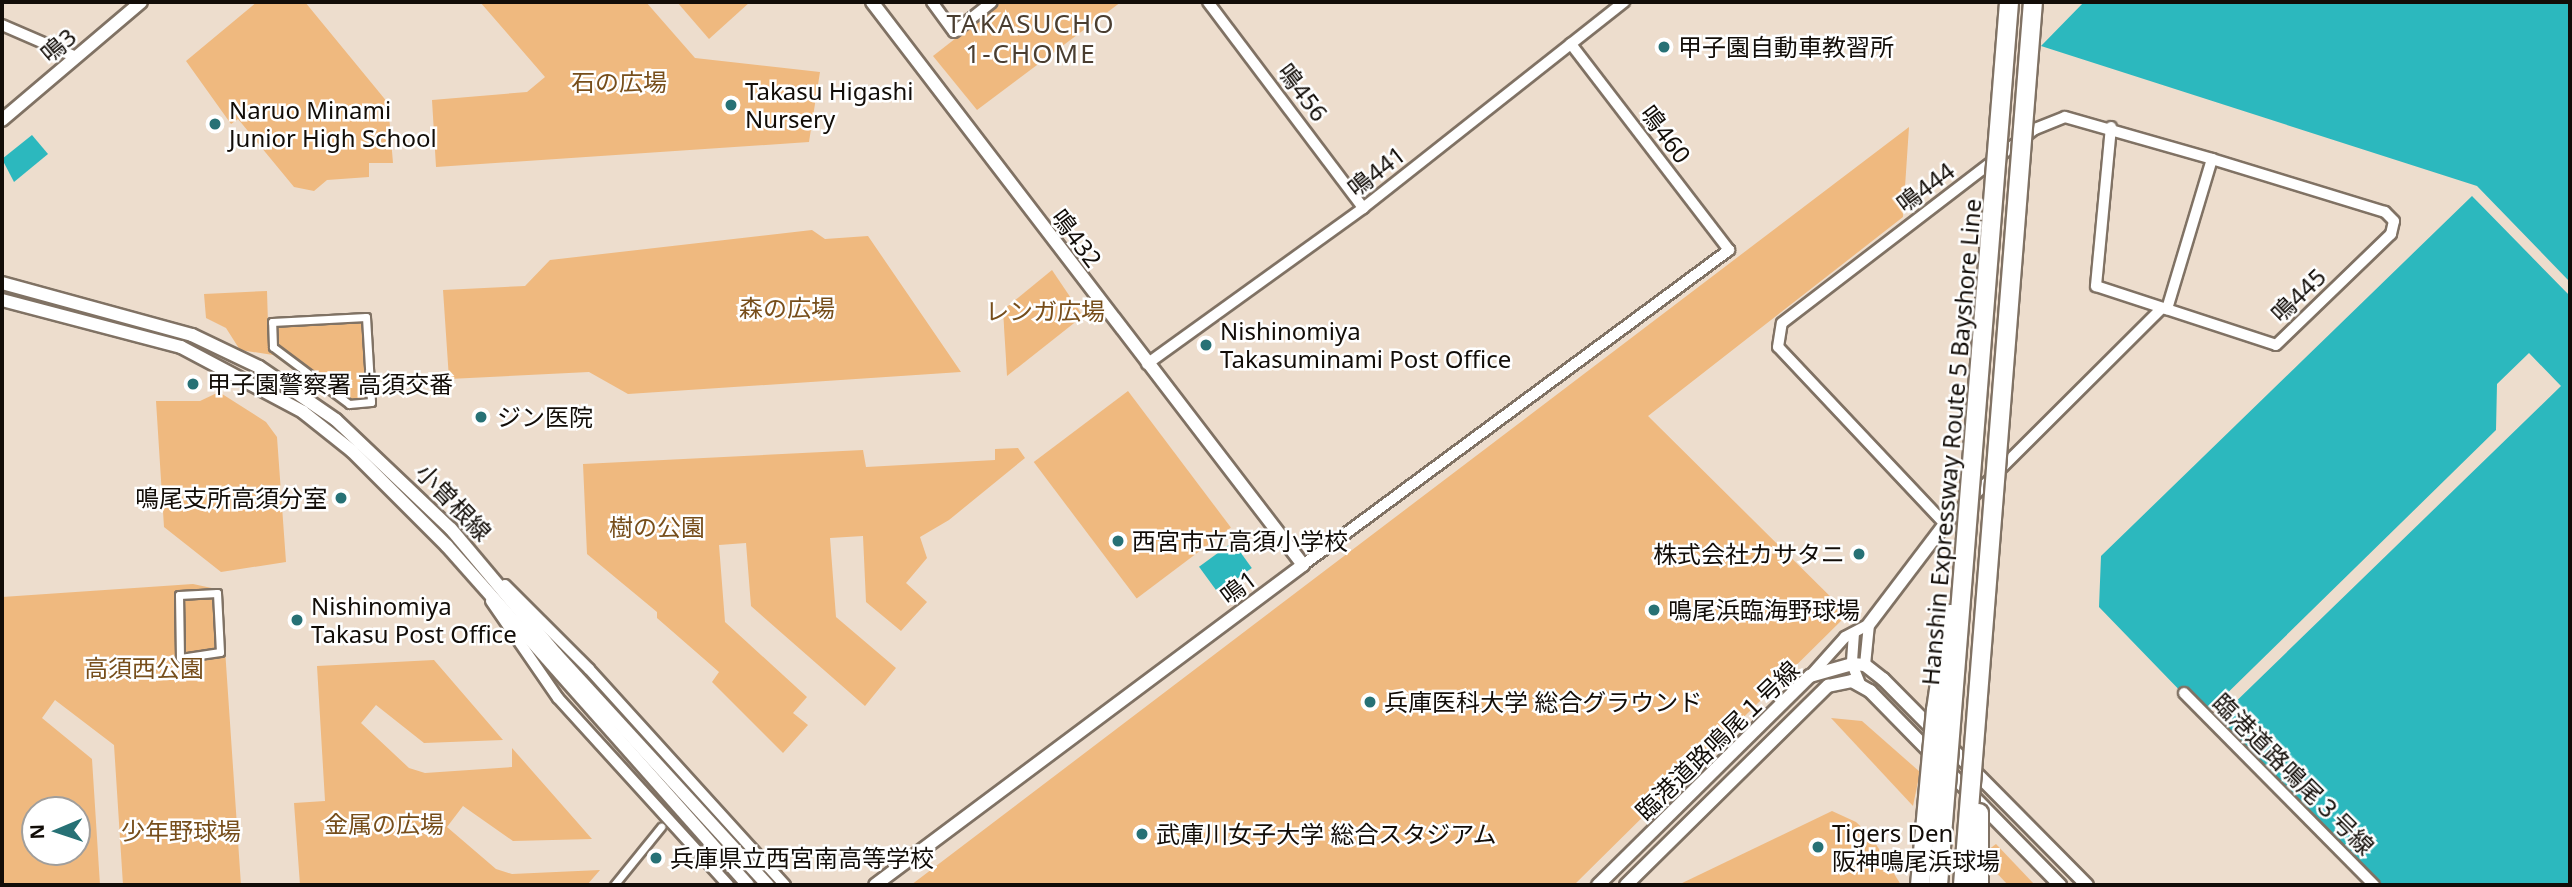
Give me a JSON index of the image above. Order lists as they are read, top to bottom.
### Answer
{
  "streets": {
    "highway": ["Hanshin Expressway Route 5 Bayshore Line"],
    "street": [
      "鳴3",
      "鳴456",
      "鳴460",
      "鳴441",
      "鳴444",
      "鳴432",
      "鳴445",
      "小曽根線",
      "鳴1",
      "臨港道路鳴尾１号線",
      "臨港道路鳴尾３号線"
    ]
  },
  "crossings": [
    ["鳴456", "鳴441"],
    ["鳴460", "鳴441"],
    ["鳴460", "鳴1"],
    ["鳴441", "鳴432"],
    ["鳴444", "鳴445"],
    ["鳴432", "鳴1"]
  ],
  "districts": ["TAKASUCHO 1-CHOME"],
  "parks": [
    "石の広場",
    "森の広場",
    "レンガ広場",
    "樹の公園",
    "高須西公園",
    "金属の広場",
    "少年野球場"
  ],
  "places": [
    "甲子園自動車教習所",
    "Takasu Higashi Nursery",
    "Naruo Minami Junior High School",
    "Nishinomiya Takasuminami Post Office",
    "甲子園警察署 高須交番",
    "ジン医院",
    "鳴尾支所高須分室",
    "西宮市立高須小学校",
    "株式会社カサタニ",
    "鳴尾浜臨海野球場",
    "Nishinomiya Takasu Post Office",
    "兵庫医科大学 総合グラウンド",
    "武庫川女子大学 総合スタジアム",
    "Tigers Den 阪神鳴尾浜球場",
    "兵庫県立西宮南高等学校"
  ],
  "north": "left"
}
